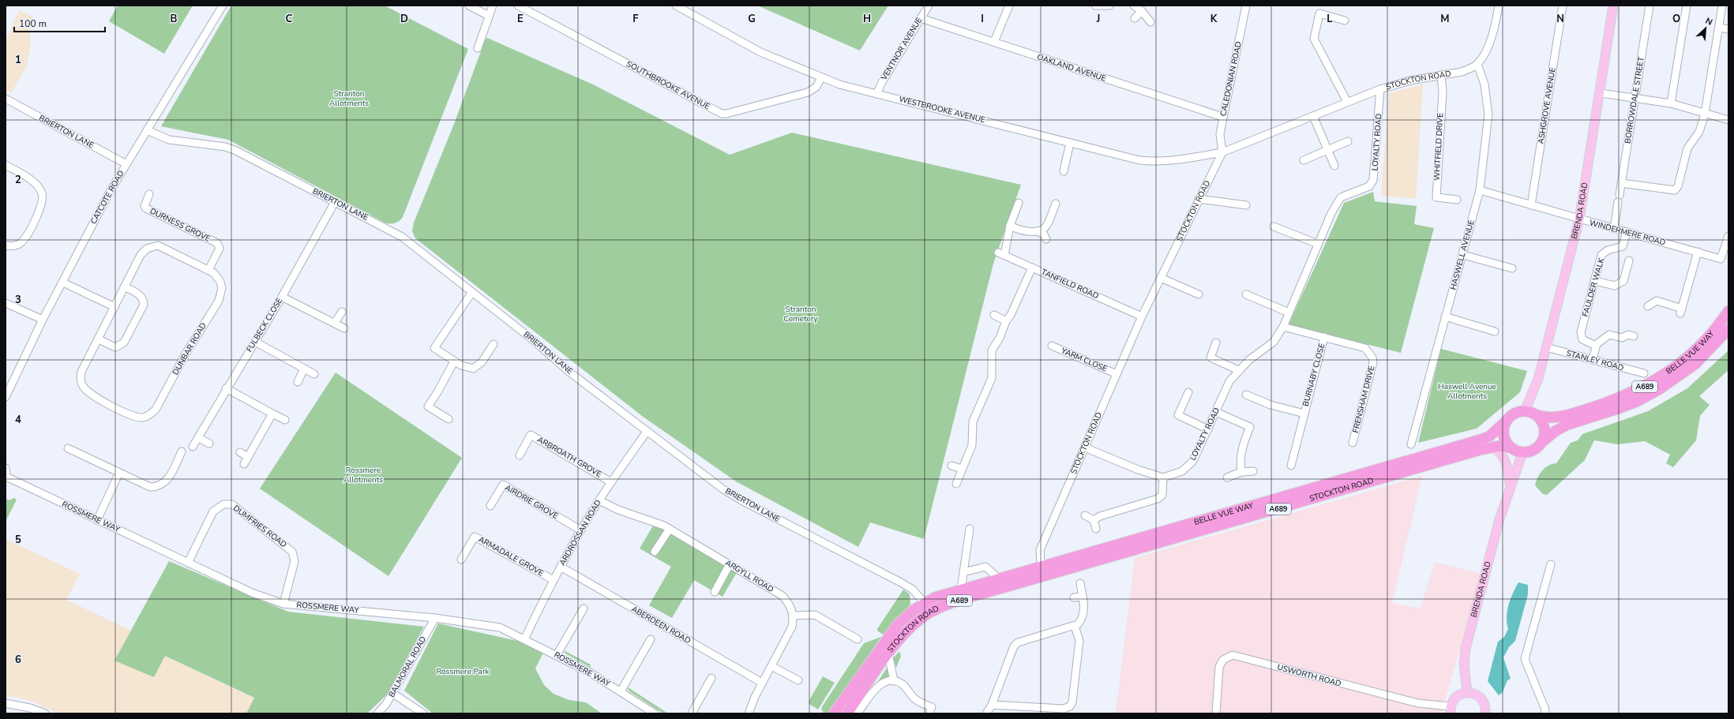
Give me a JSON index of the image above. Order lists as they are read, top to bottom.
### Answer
{
  "streets": {
    "highway": ["STOCKTON ROAD", "BELLE VUE WAY", "A689"],
    "main road": ["BRENDA ROAD"],
    "street": [
      "VENTNOR AVENUE",
      "OAKLAND AVENUE",
      "CALEDONIAN ROAD",
      "SOUTHBROOKE AVENUE",
      "BORROWDALE STREET",
      "ASHGROVE AVENUE",
      "WESTBROOKE AVENUE",
      "BRIERTON LANE",
      "LOYALTY ROAD",
      "WHITFIELD DRIVE",
      "CATCOTE ROAD",
      "DURNESS GROVE",
      "WINDERMERE ROAD",
      "HASWELL AVENUE",
      "TANFIELD ROAD",
      "FAULDER WALK",
      "FULBECK CLOSE",
      "DUNBAR ROAD",
      "YARM CLOSE",
      "STANLEY ROAD",
      "BURNABY CLOSE",
      "FRENSHAM DRIVE",
      "ARBROATH GROVE",
      "AIRDRIE GROVE",
      "ROSSMERE WAY",
      "DUMFRIES ROAD",
      "ARDROSSAN ROAD",
      "ARMADALE GROVE",
      "ARGYLL ROAD",
      "ABERDEEN ROAD",
      "BALMORAL ROAD",
      "USWORTH ROAD"
    ]
  },
  "crossings": [
    ["VENTNOR AVENUE", "OAKLAND AVENUE"],
    ["VENTNOR AVENUE", "WESTBROOKE AVENUE"],
    ["OAKLAND AVENUE", "CALEDONIAN ROAD"],
    ["CALEDONIAN ROAD", "STOCKTON ROAD"],
    ["CALEDONIAN ROAD", "WESTBROOKE AVENUE"],
    ["STOCKTON ROAD", "WESTBROOKE AVENUE"],
    ["STOCKTON ROAD", "BRIERTON LANE"],
    ["STOCKTON ROAD", "LOYALTY ROAD"],
    ["STOCKTON ROAD", "WHITFIELD DRIVE"],
    ["STOCKTON ROAD", "BRENDA ROAD"],
    ["STOCKTON ROAD", "HASWELL AVENUE"],
    ["STOCKTON ROAD", "TANFIELD ROAD"],
    ["STOCKTON ROAD", "BELLE VUE WAY"],
    ["STOCKTON ROAD", "YARM CLOSE"],
    ["STOCKTON ROAD", "A689"],
    ["SOUTHBROOKE AVENUE", "WESTBROOKE AVENUE"],
    ["BORROWDALE STREET", "WINDERMERE ROAD"],
    ["ASHGROVE AVENUE", "WINDERMERE ROAD"],
    ["BRIERTON LANE", "CATCOTE ROAD"],
    ["BRIERTON LANE", "FULBECK CLOSE"],
    ["BRIERTON LANE", "ARDROSSAN ROAD"],
    ["LOYALTY ROAD", "FRENSHAM DRIVE"],
    ["BRENDA ROAD", "WINDERMERE ROAD"],
    ["BRENDA ROAD", "BELLE VUE WAY"],
    ["BRENDA ROAD", "STANLEY ROAD"],
    ["BRENDA ROAD", "A689"],
    ["DURNESS GROVE", "DUNBAR ROAD"],
    ["WINDERMERE ROAD", "HASWELL AVENUE"],
    ["WINDERMERE ROAD", "FAULDER WALK"],
    ["BELLE VUE WAY", "A689"],
    ["BURNABY CLOSE", "FRENSHAM DRIVE"],
    ["ARBROATH GROVE", "ARDROSSAN ROAD"],
    ["AIRDRIE GROVE", "ARDROSSAN ROAD"],
    ["ROSSMERE WAY", "DUMFRIES ROAD"],
    ["ROSSMERE WAY", "ARDROSSAN ROAD"],
    ["ROSSMERE WAY", "BALMORAL ROAD"],
    ["ARDROSSAN ROAD", "ARMADALE GROVE"],
    ["ARDROSSAN ROAD", "ARGYLL ROAD"],
    ["ARDROSSAN ROAD", "ABERDEEN ROAD"]
  ],
  "parks": [
    "Stranton Allotments",
    "Stranton Cemetery",
    "Haswell Avenue Allotments",
    "Rossmere Allotments",
    "Rossmere Park"
  ],
  "scale_bar": "100 m",
  "north": "top right",
  "grid": {
    "columns": [
      "B",
      "C",
      "D",
      "E",
      "F",
      "G",
      "H",
      "I",
      "J",
      "K",
      "L",
      "M",
      "N",
      "O"
    ],
    "rows": [
      "1",
      "2",
      "3",
      "4",
      "5",
      "6"
    ]
  }
}
